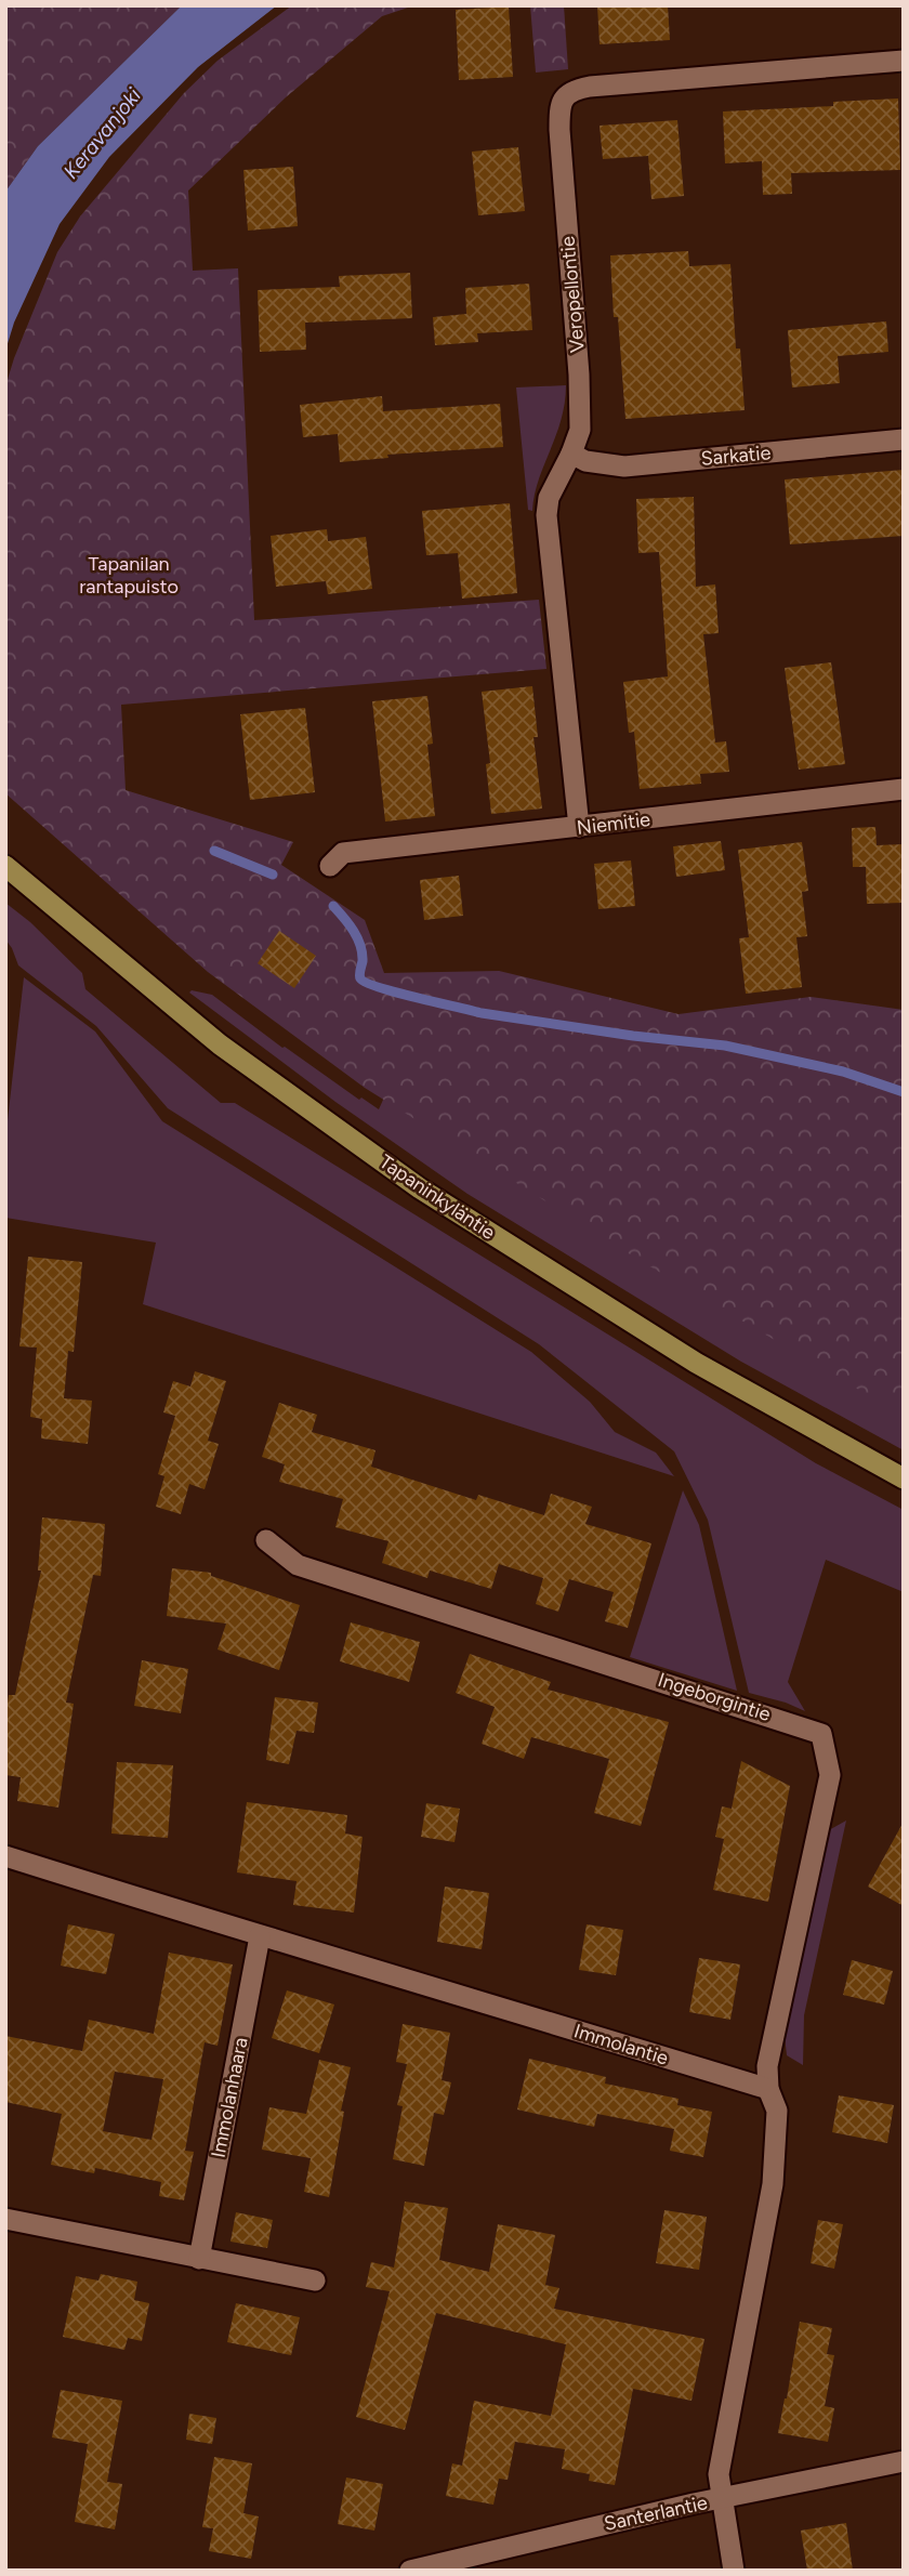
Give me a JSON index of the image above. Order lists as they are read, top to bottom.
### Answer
{
  "streets": {
    "main road": ["Tapaninkyläntie"],
    "street": [
      "Veropellontie",
      "Sarkatie",
      "Niemitie",
      "Ingeborgintie",
      "Immolantie",
      "Immolanhaara",
      "Santerlantie"
    ]
  },
  "crossings": [
    ["Veropellontie", "Sarkatie"],
    ["Veropellontie", "Niemitie"],
    ["Ingeborgintie", "Immolantie"],
    ["Immolantie", "Immolanhaara"]
  ],
  "water": ["Keravanjoki"],
  "parks": ["Tapanilan rantapuisto"]
}
